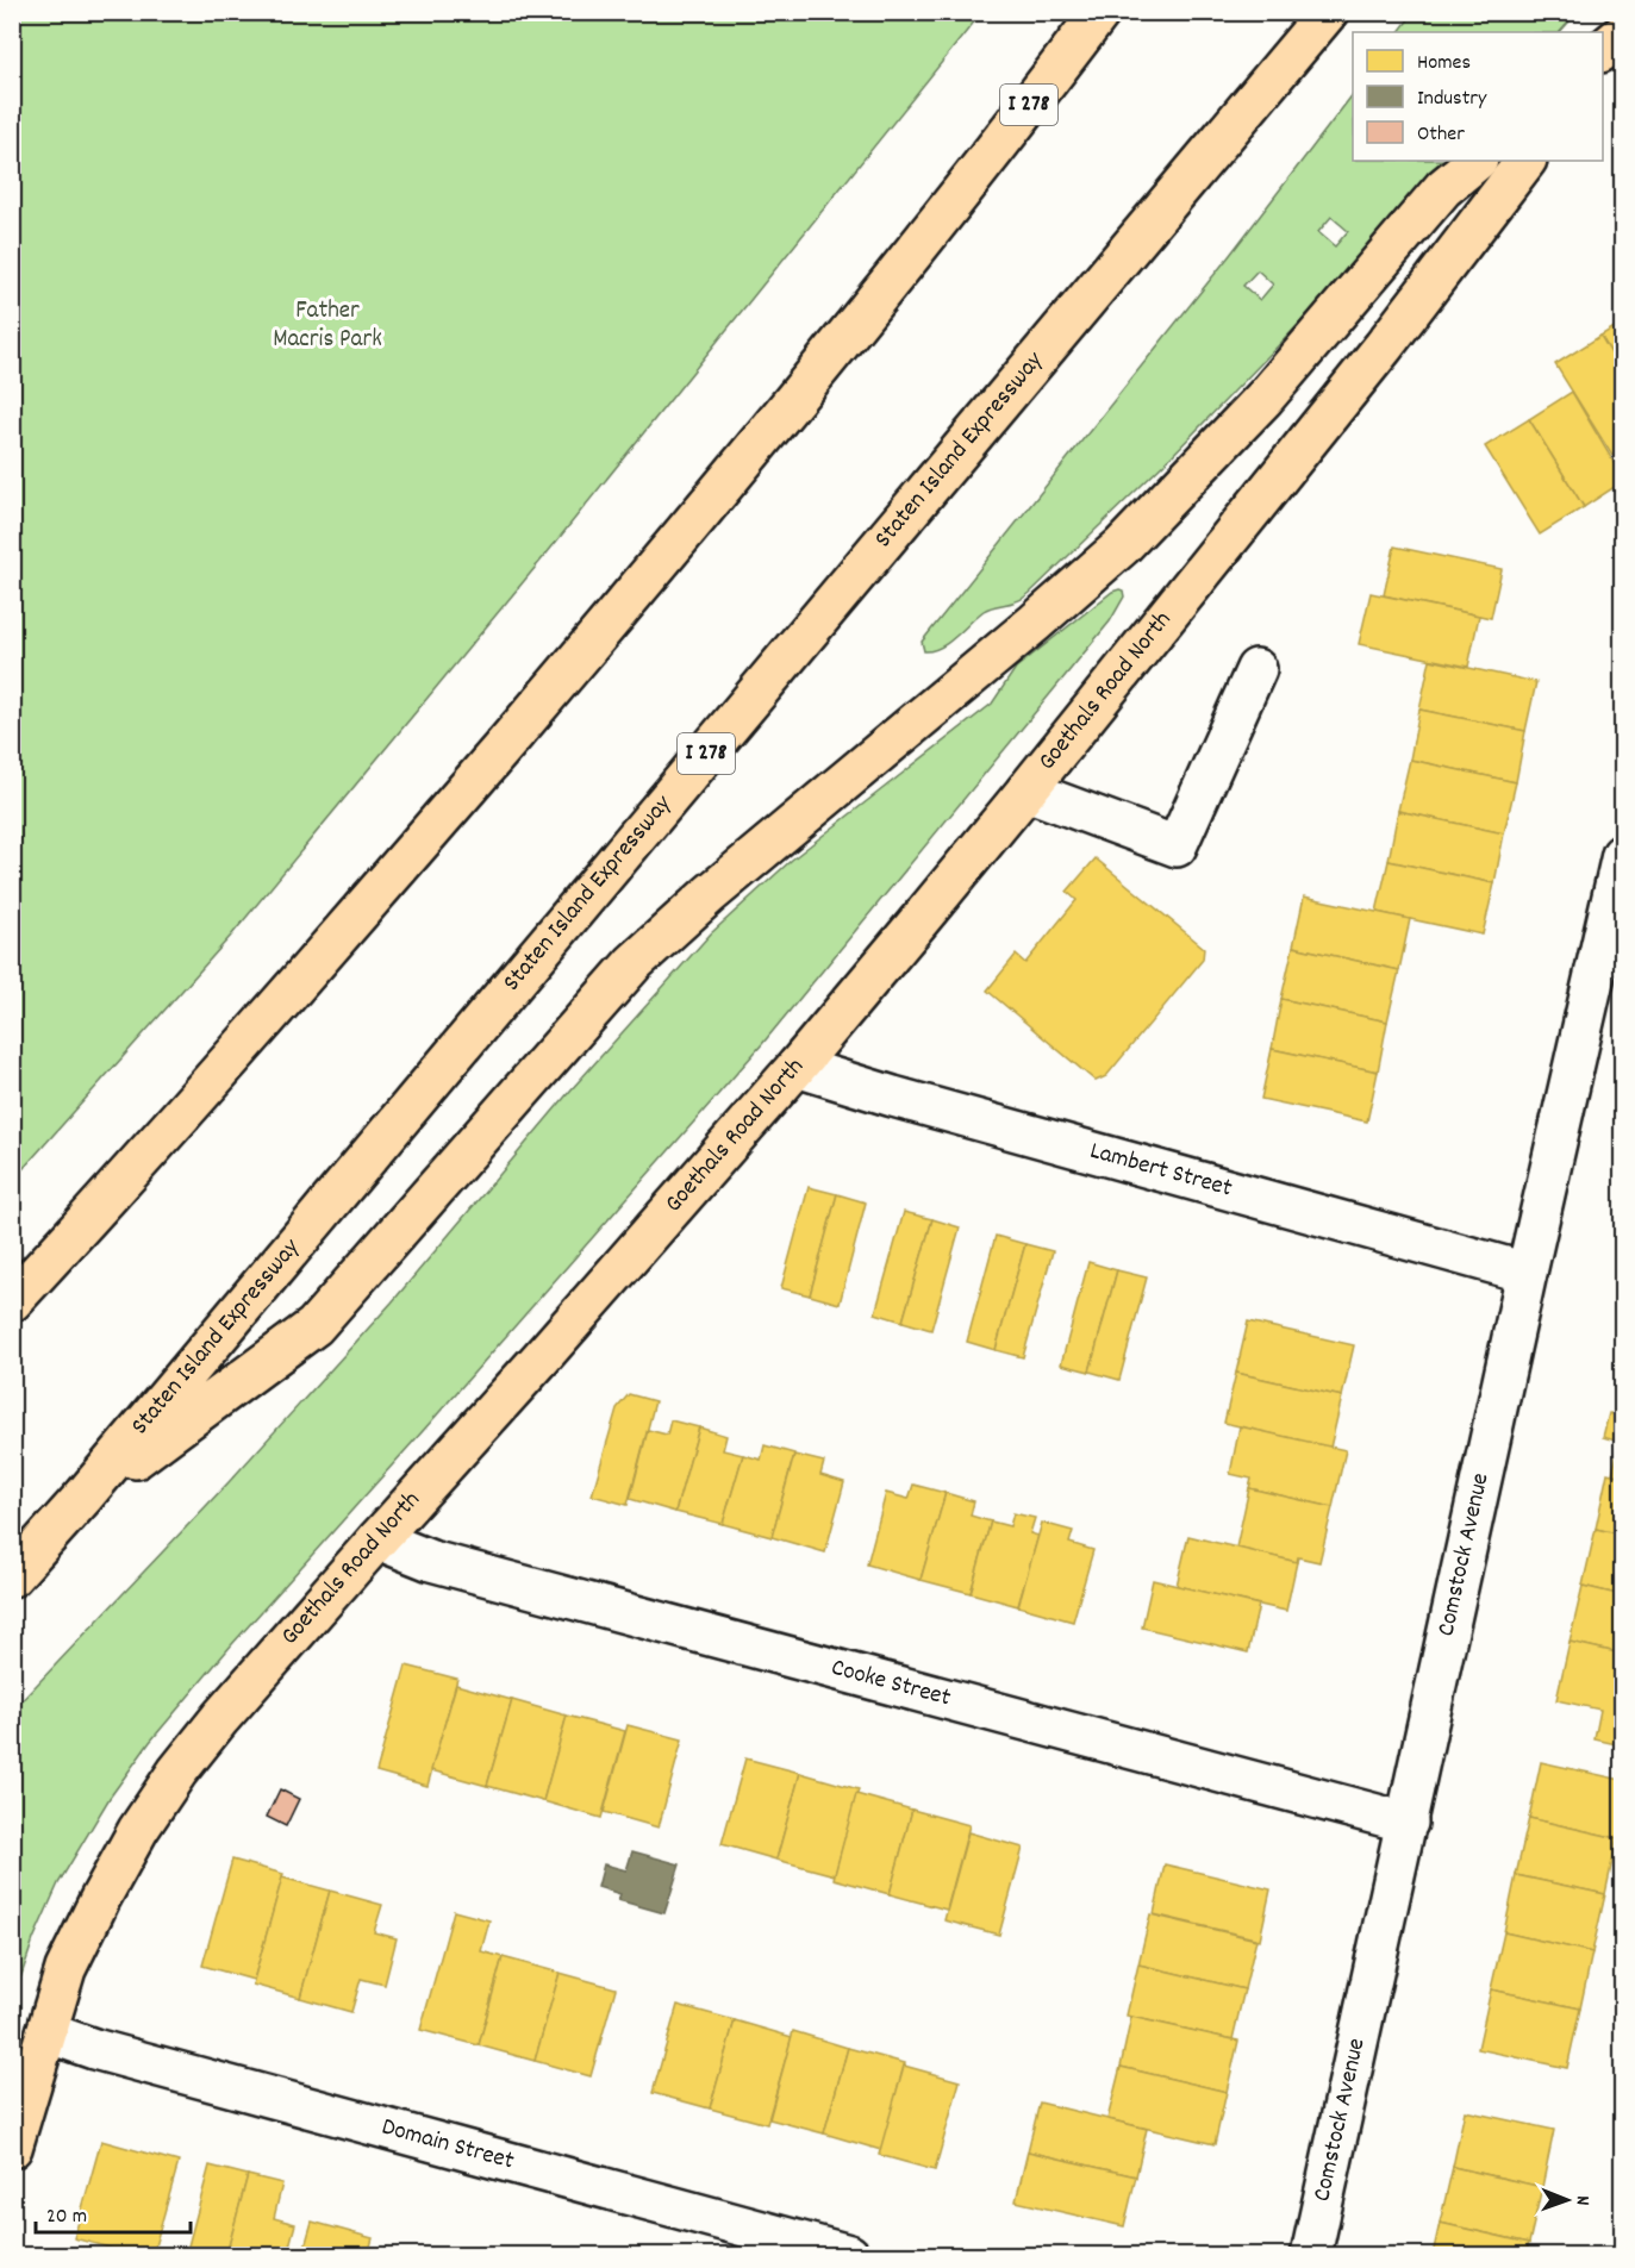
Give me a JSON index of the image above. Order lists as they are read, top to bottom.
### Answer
{
  "streets": {
    "main road": ["I 278", "Staten Island Expressway", "Goethals Road North"],
    "street": [
      "Lambert Street",
      "Comstock Avenue",
      "Cooke Street",
      "Domain Street"
    ]
  },
  "crossings": [
    ["Goethals Road North", "Lambert Street"],
    ["Goethals Road North", "Cooke Street"],
    ["Goethals Road North", "Domain Street"],
    ["Lambert Street", "Comstock Avenue"],
    ["Comstock Avenue", "Cooke Street"]
  ],
  "parks": ["Father Macris Park"],
  "legend": ["Homes", "Industry", "Other"],
  "scale_bar": "20 m",
  "north": "right"
}
